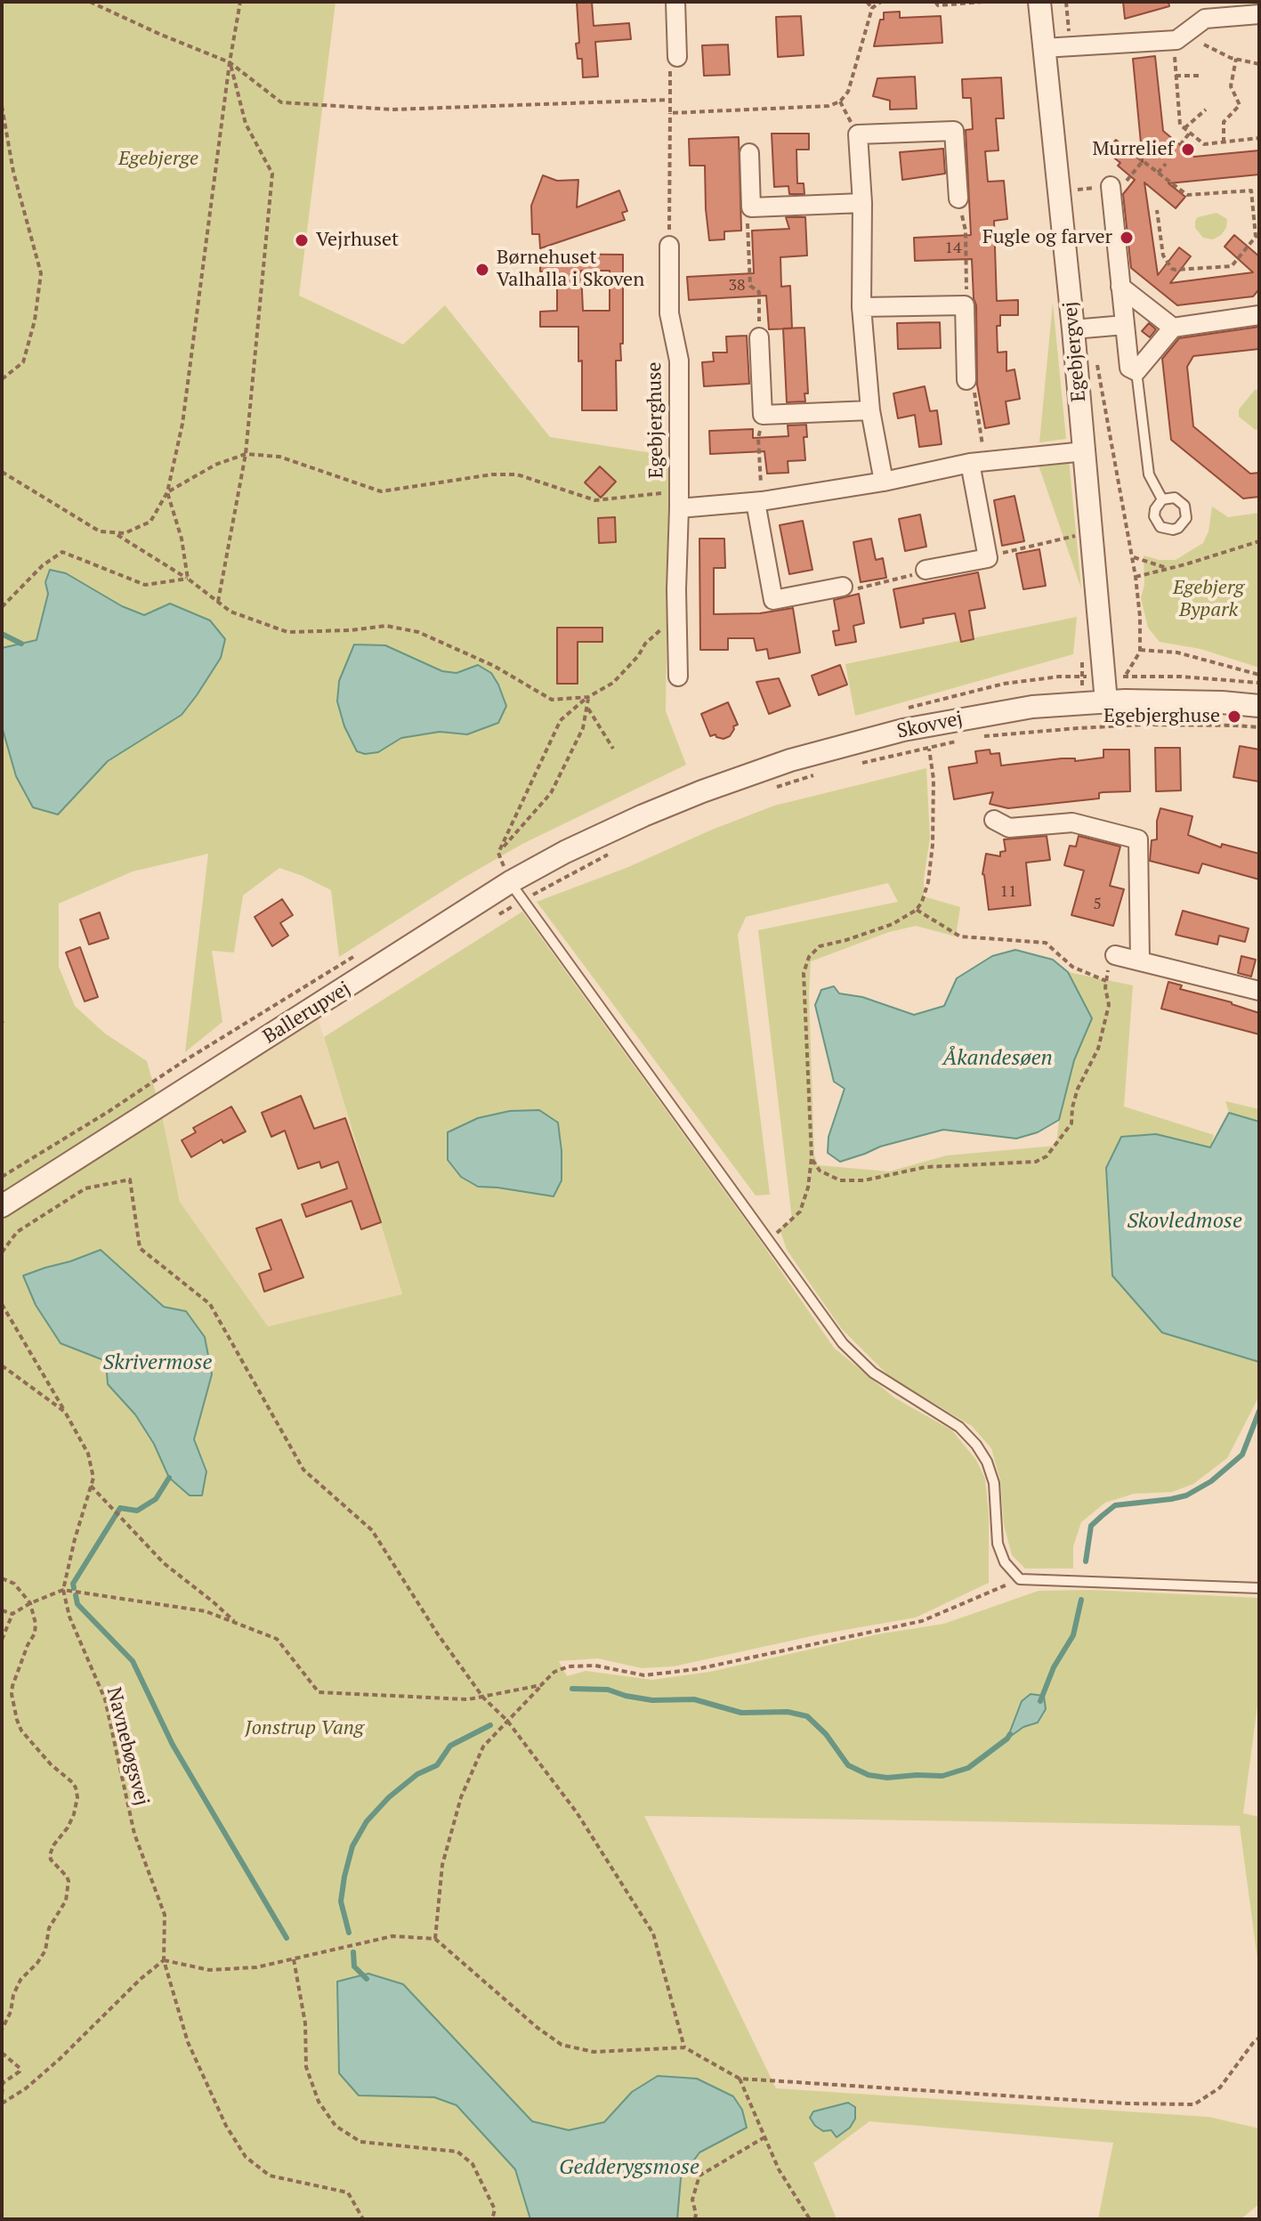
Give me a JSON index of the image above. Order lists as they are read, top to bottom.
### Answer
{
  "streets": {
    "street": [
      "Egebjergvej",
      "Egebjerghuse",
      "Skovvej",
      "Ballerupvej"
    ],
    "path": ["Navnebøgsvej"]
  },
  "crossings": [
    ["Egebjergvej", "Skovvej"],
    ["Skovvej", "Ballerupvej"]
  ],
  "water": [
    "Åkandesøen",
    "Skovledmose",
    "Skrivermose",
    "Gedderygsmose"
  ],
  "parks": ["Egebjerge", "Egebjerg Bypark", "Jonstrup Vang"],
  "places": [
    "Murrelief",
    "Fugle og farver",
    "Vejrhuset",
    "Børnehuset Valhalla i Skoven",
    "Egebjerghuse"
  ],
  "house_numbers": [
    "14",
    "38",
    "11",
    "5"
  ]
}
